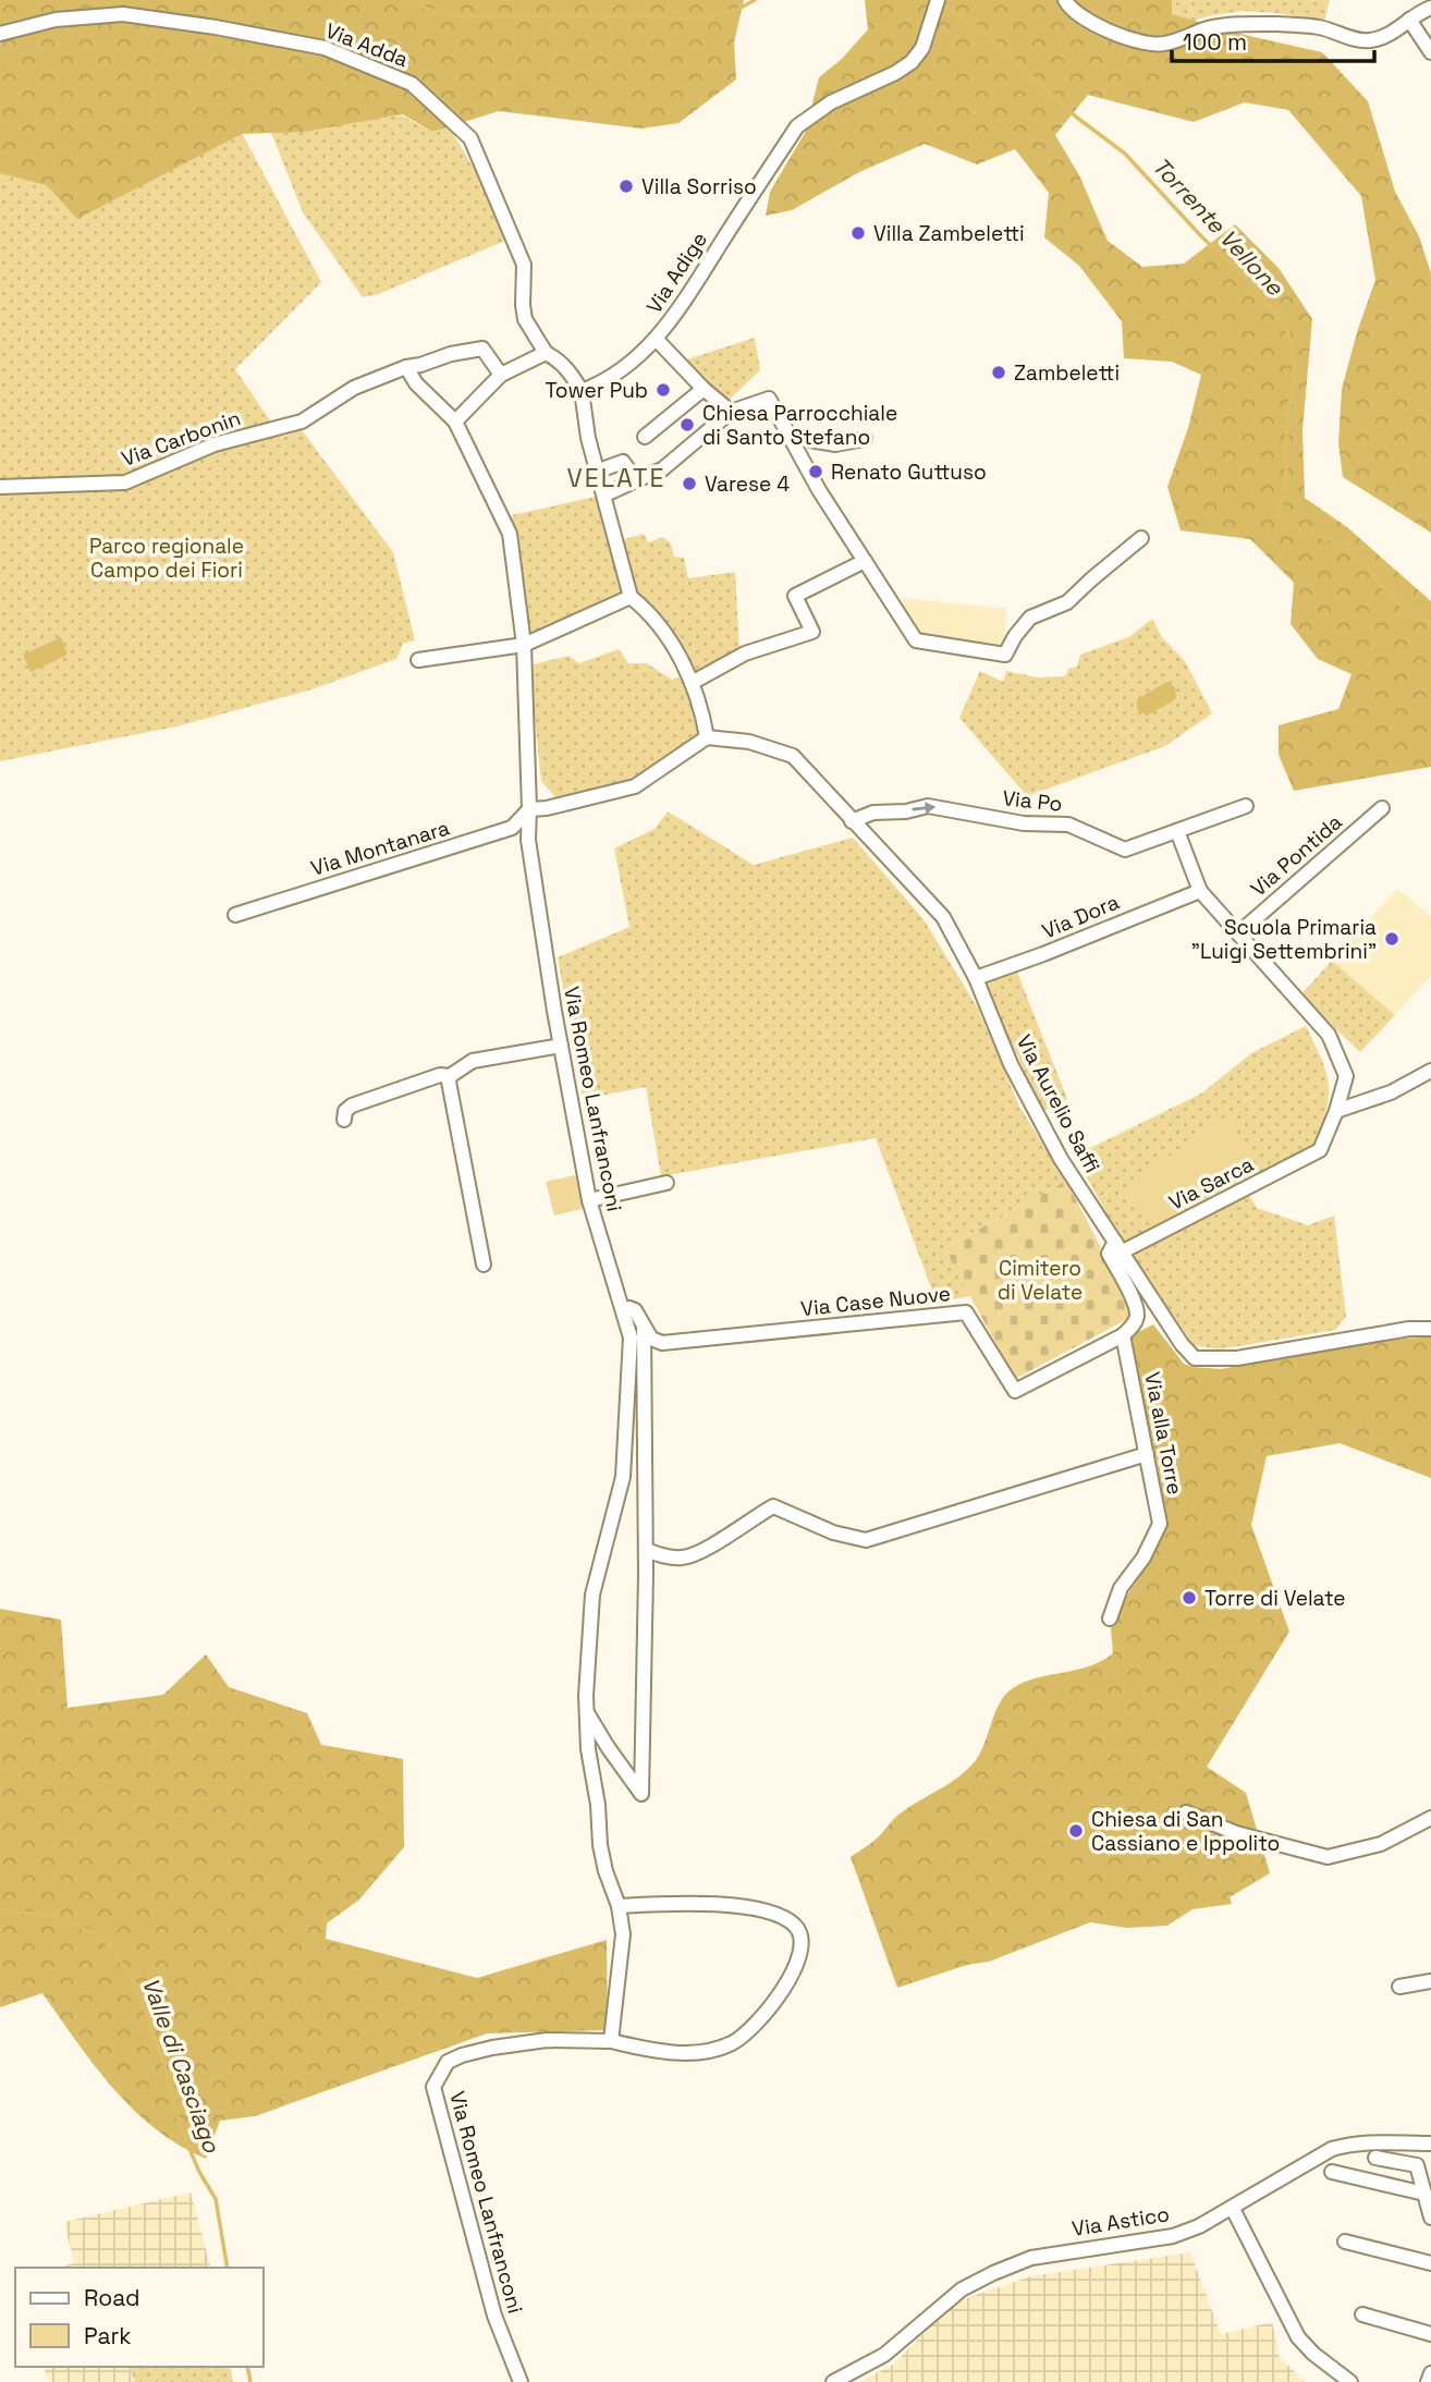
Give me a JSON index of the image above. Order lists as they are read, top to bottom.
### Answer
{
  "streets": {
    "street": [
      "Via Adda",
      "Via Adige",
      "Via Carbonin",
      "Via Po",
      "Via Montanara",
      "Via Pontida",
      "Via Dora",
      "Via Romeo Lanfranconi",
      "Via Aurelio Saffi",
      "Via Sarca",
      "Via Case Nuove",
      "Via alla Torre",
      "Via Astico"
    ]
  },
  "crossings": [
    ["Via Adda", "Via Adige"],
    ["Via Carbonin", "Via Romeo Lanfranconi"],
    ["Via Po", "Via Aurelio Saffi"],
    ["Via Montanara", "Via Romeo Lanfranconi"],
    ["Via Dora", "Via Aurelio Saffi"],
    ["Via Romeo Lanfranconi", "Via Case Nuove"],
    ["Via Aurelio Saffi", "Via Sarca"],
    ["Via Case Nuove", "Via alla Torre"]
  ],
  "one_way": ["Via Po"],
  "districts": ["VELATE"],
  "water": ["Torrente Vellone", "Valle di Casciago"],
  "parks": ["Parco regionale Campo dei Fiori", "Cimitero di Velate"],
  "places": [
    "Villa Sorriso",
    "Villa Zambeletti",
    "Zambeletti",
    "Tower Pub",
    "Chiesa Parrocchiale di Santo Stefano",
    "Renato Guttuso",
    "Varese 4",
    "Scuola Primaria \"Luigi Settembrini\"",
    "Torre di Velate",
    "Chiesa di San Cassiano e Ippolito"
  ],
  "legend": ["Road", "Park"],
  "scale_bar": "100 m"
}
